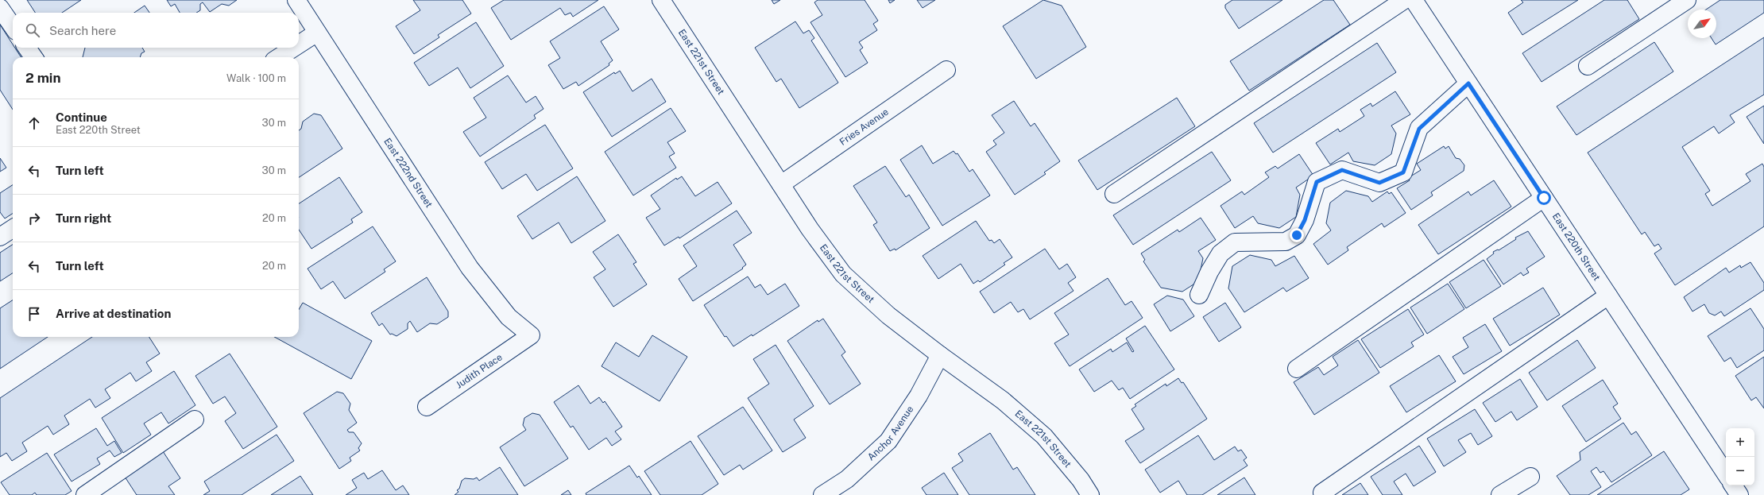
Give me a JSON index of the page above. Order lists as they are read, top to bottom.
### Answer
{
  "streets": {
    "street": [
      "East 221st Street",
      "Fries Avenue",
      "East 222nd Street",
      "East 220th Street",
      "Judith Place",
      "Anchor Avenue"
    ]
  },
  "crossings": [
    ["East 221st Street", "Fries Avenue"],
    ["East 221st Street", "Anchor Avenue"],
    ["East 222nd Street", "Judith Place"]
  ],
  "north": "top right",
  "page": {
    "search": "Search here",
    "heading": ["2 min", "Walk · 100 m"],
    "list": [
      ["Continue", "East 220th Street", "30 m"],
      ["Turn left", "30 m"],
      ["Turn right", "20 m"],
      ["Turn left", "20 m"],
      "Arrive at destination"
    ],
    "map_buttons": ["+", "−"]
  }
}
